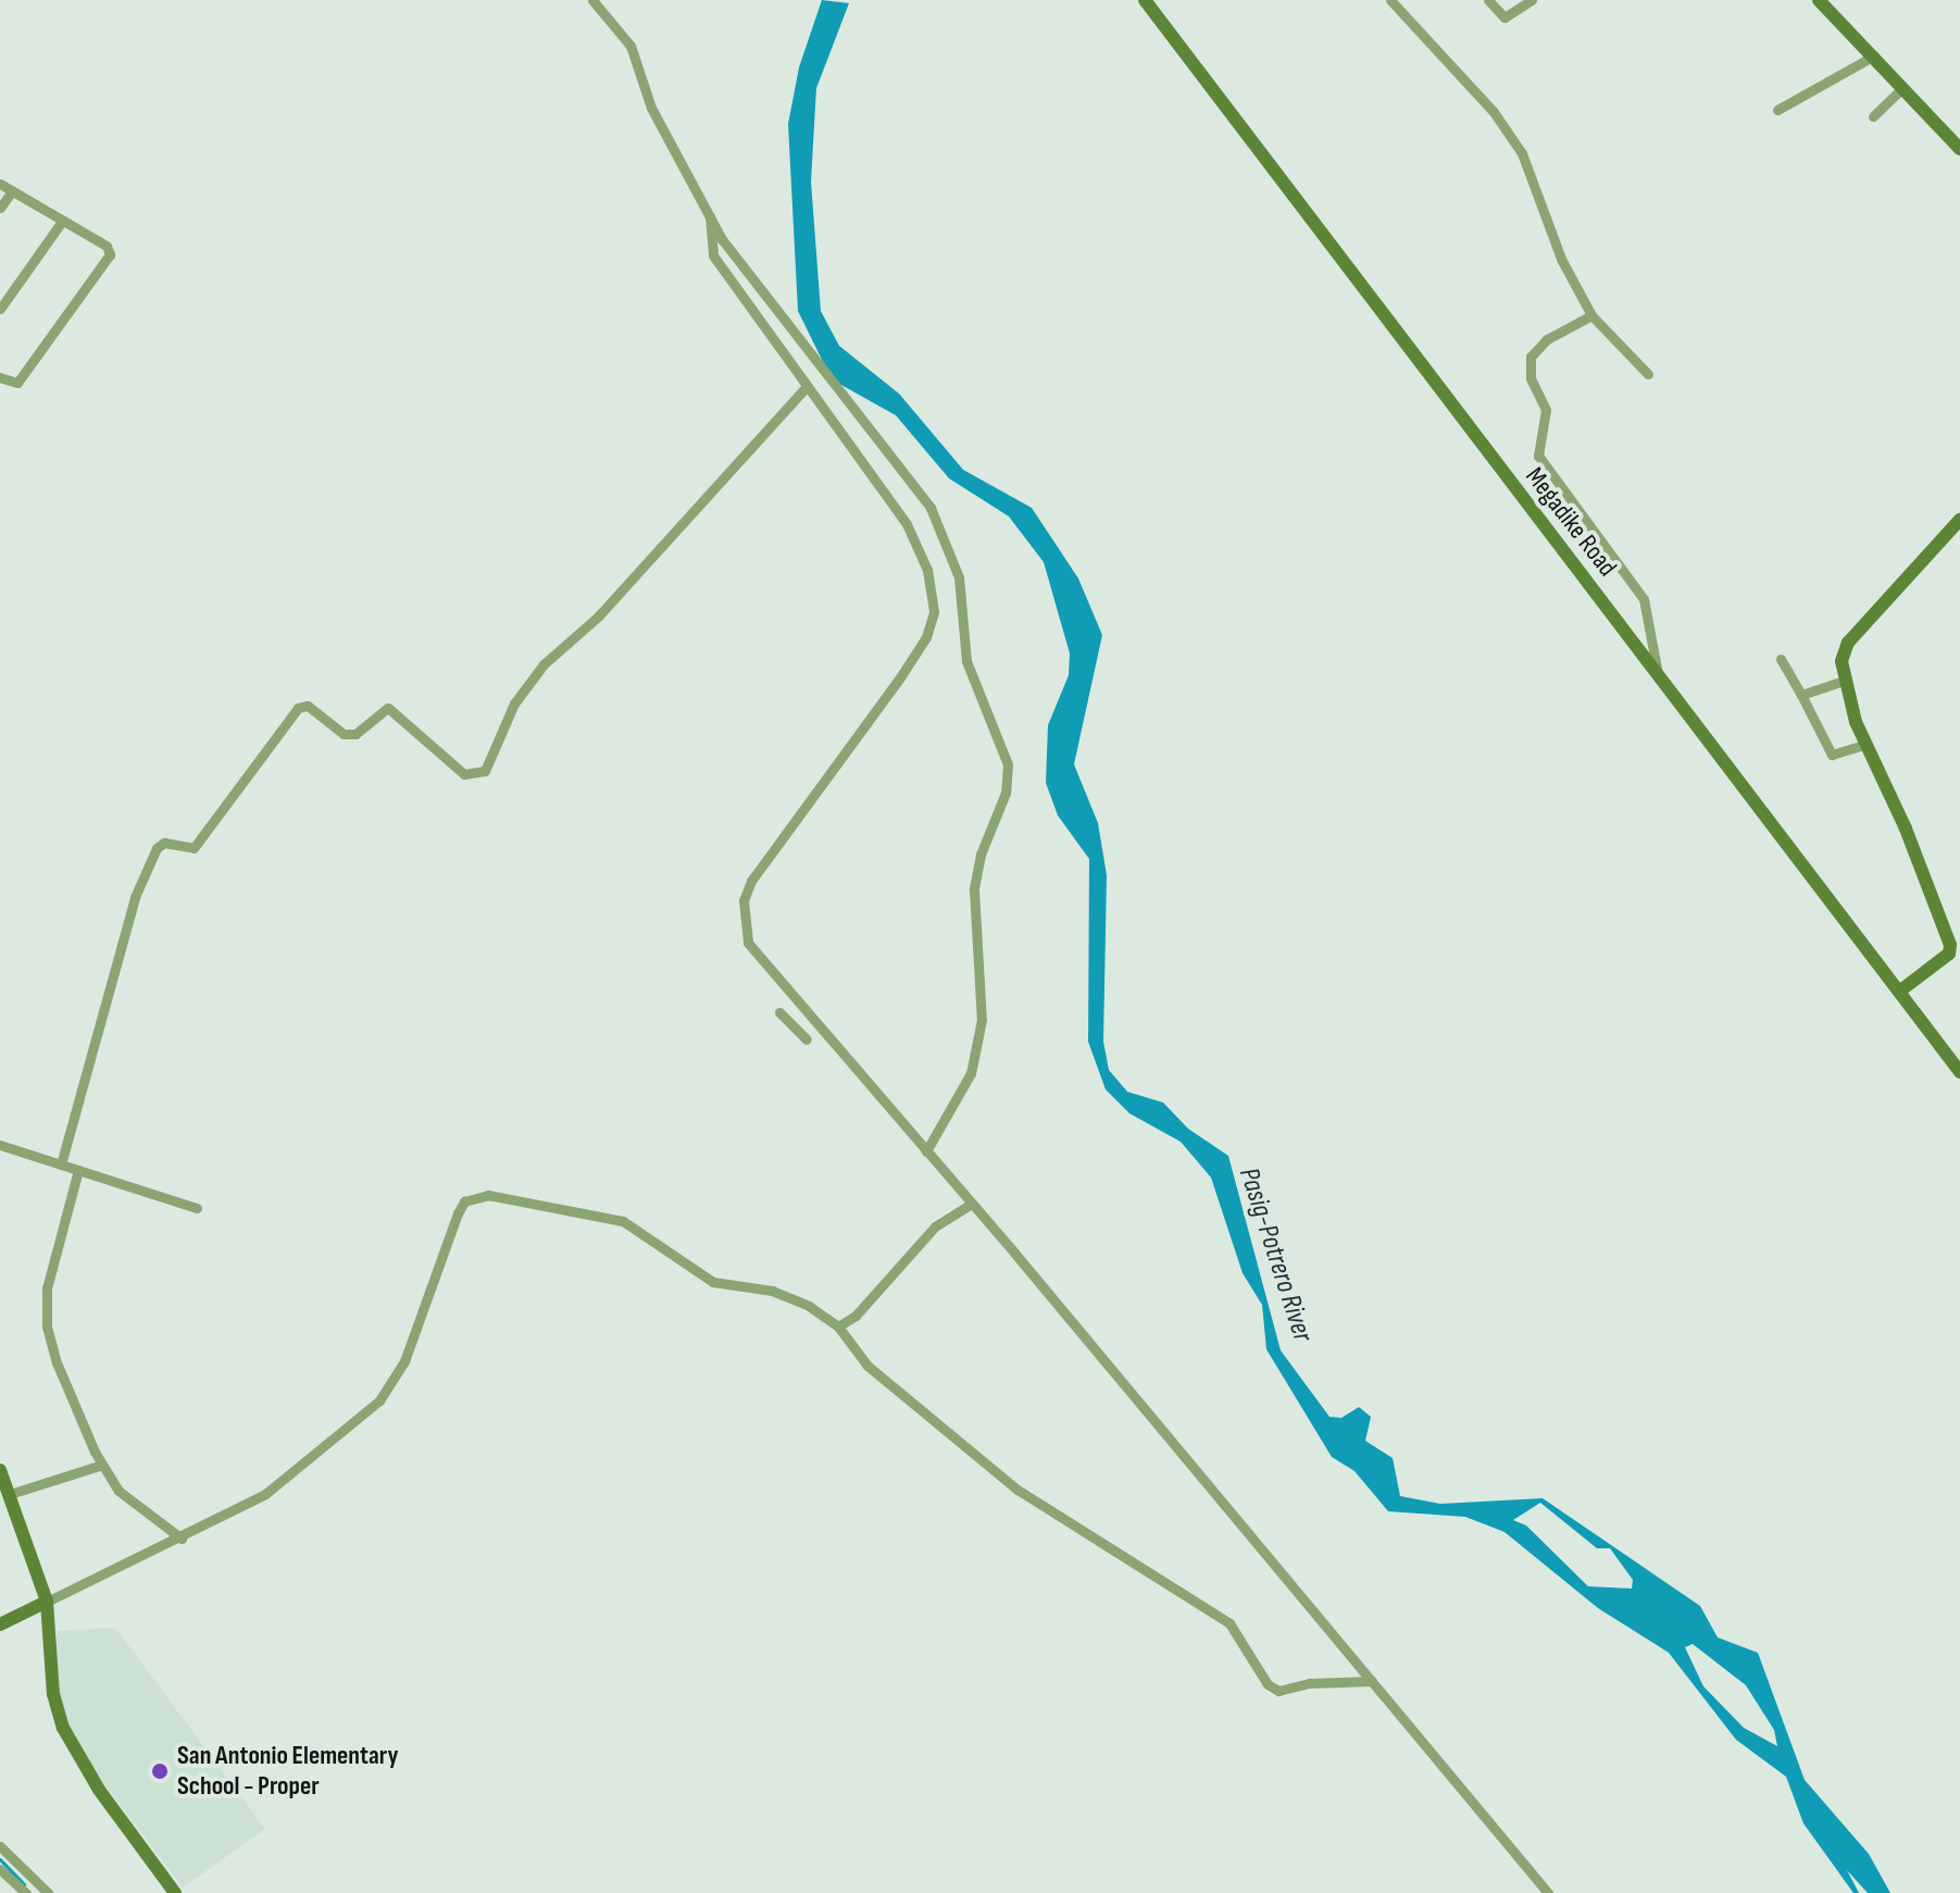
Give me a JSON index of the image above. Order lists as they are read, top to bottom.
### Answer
{
  "streets": {
    "main road": ["Megadike Road"]
  },
  "water": ["Pasig-Potrero River"],
  "places": ["San Antonio Elementary School - Proper"]
}
